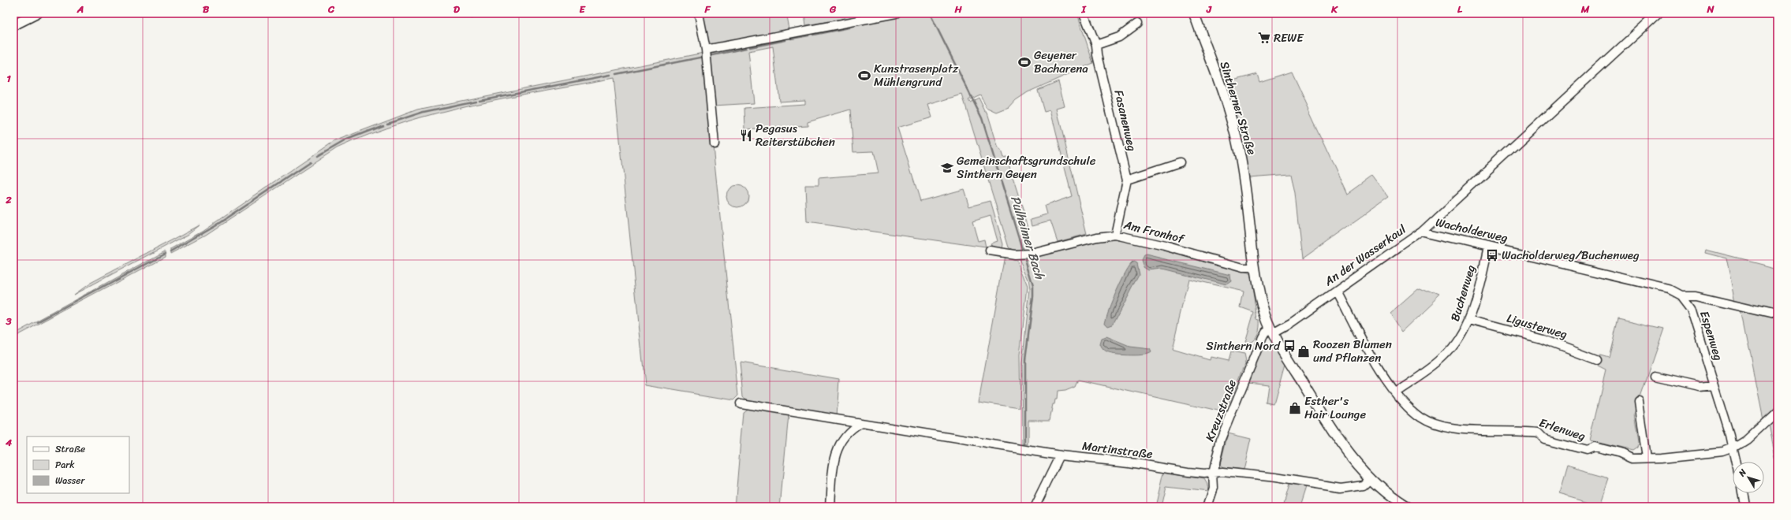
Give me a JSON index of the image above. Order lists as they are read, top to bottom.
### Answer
{
  "streets": {
    "street": [
      "Sintherner Straße",
      "Fasanenweg",
      "Wacholderweg",
      "Am Fronhof",
      "An der Wasserkaul",
      "Buchenweg",
      "Ligusterweg",
      "Espenweg",
      "Kreuzstraße",
      "Erlenweg",
      "Martinstraße"
    ]
  },
  "crossings": [
    ["Sintherner Straße", "Am Fronhof"],
    ["Sintherner Straße", "An der Wasserkaul"],
    ["Sintherner Straße", "Kreuzstraße"],
    ["Sintherner Straße", "Martinstraße"],
    ["Fasanenweg", "Am Fronhof"],
    ["Wacholderweg", "An der Wasserkaul"],
    ["Wacholderweg", "Buchenweg"],
    ["Wacholderweg", "Espenweg"],
    ["An der Wasserkaul", "Kreuzstraße"],
    ["An der Wasserkaul", "Erlenweg"],
    ["Buchenweg", "Ligusterweg"],
    ["Buchenweg", "Erlenweg"],
    ["Espenweg", "Erlenweg"],
    ["Kreuzstraße", "Martinstraße"]
  ],
  "water": ["Pulheimer Bach"],
  "places": {
    "supermarket": ["REWE"],
    "sports": ["Geyener Bacharena", "Kunstrasenplatz Mühlengrund"],
    "restaurant": ["Pegasus Reiterstübchen"],
    "school or university": ["Gemeinschaftsgrundschule Sinthern Geyen"],
    "bus stop": ["Wacholderweg/Buchenweg", "Sinthern Nord"],
    "shop": ["Roozen Blumen und Pflanzen", "Esther's Hair Lounge"]
  },
  "legend": ["Straße", "Park", "Wasser"],
  "north": "top left",
  "grid": {
    "columns": [
      "A",
      "B",
      "C",
      "D",
      "E",
      "F",
      "G",
      "H",
      "I",
      "J",
      "K",
      "L",
      "M",
      "N"
    ],
    "rows": [
      "1",
      "2",
      "3",
      "4"
    ]
  }
}
